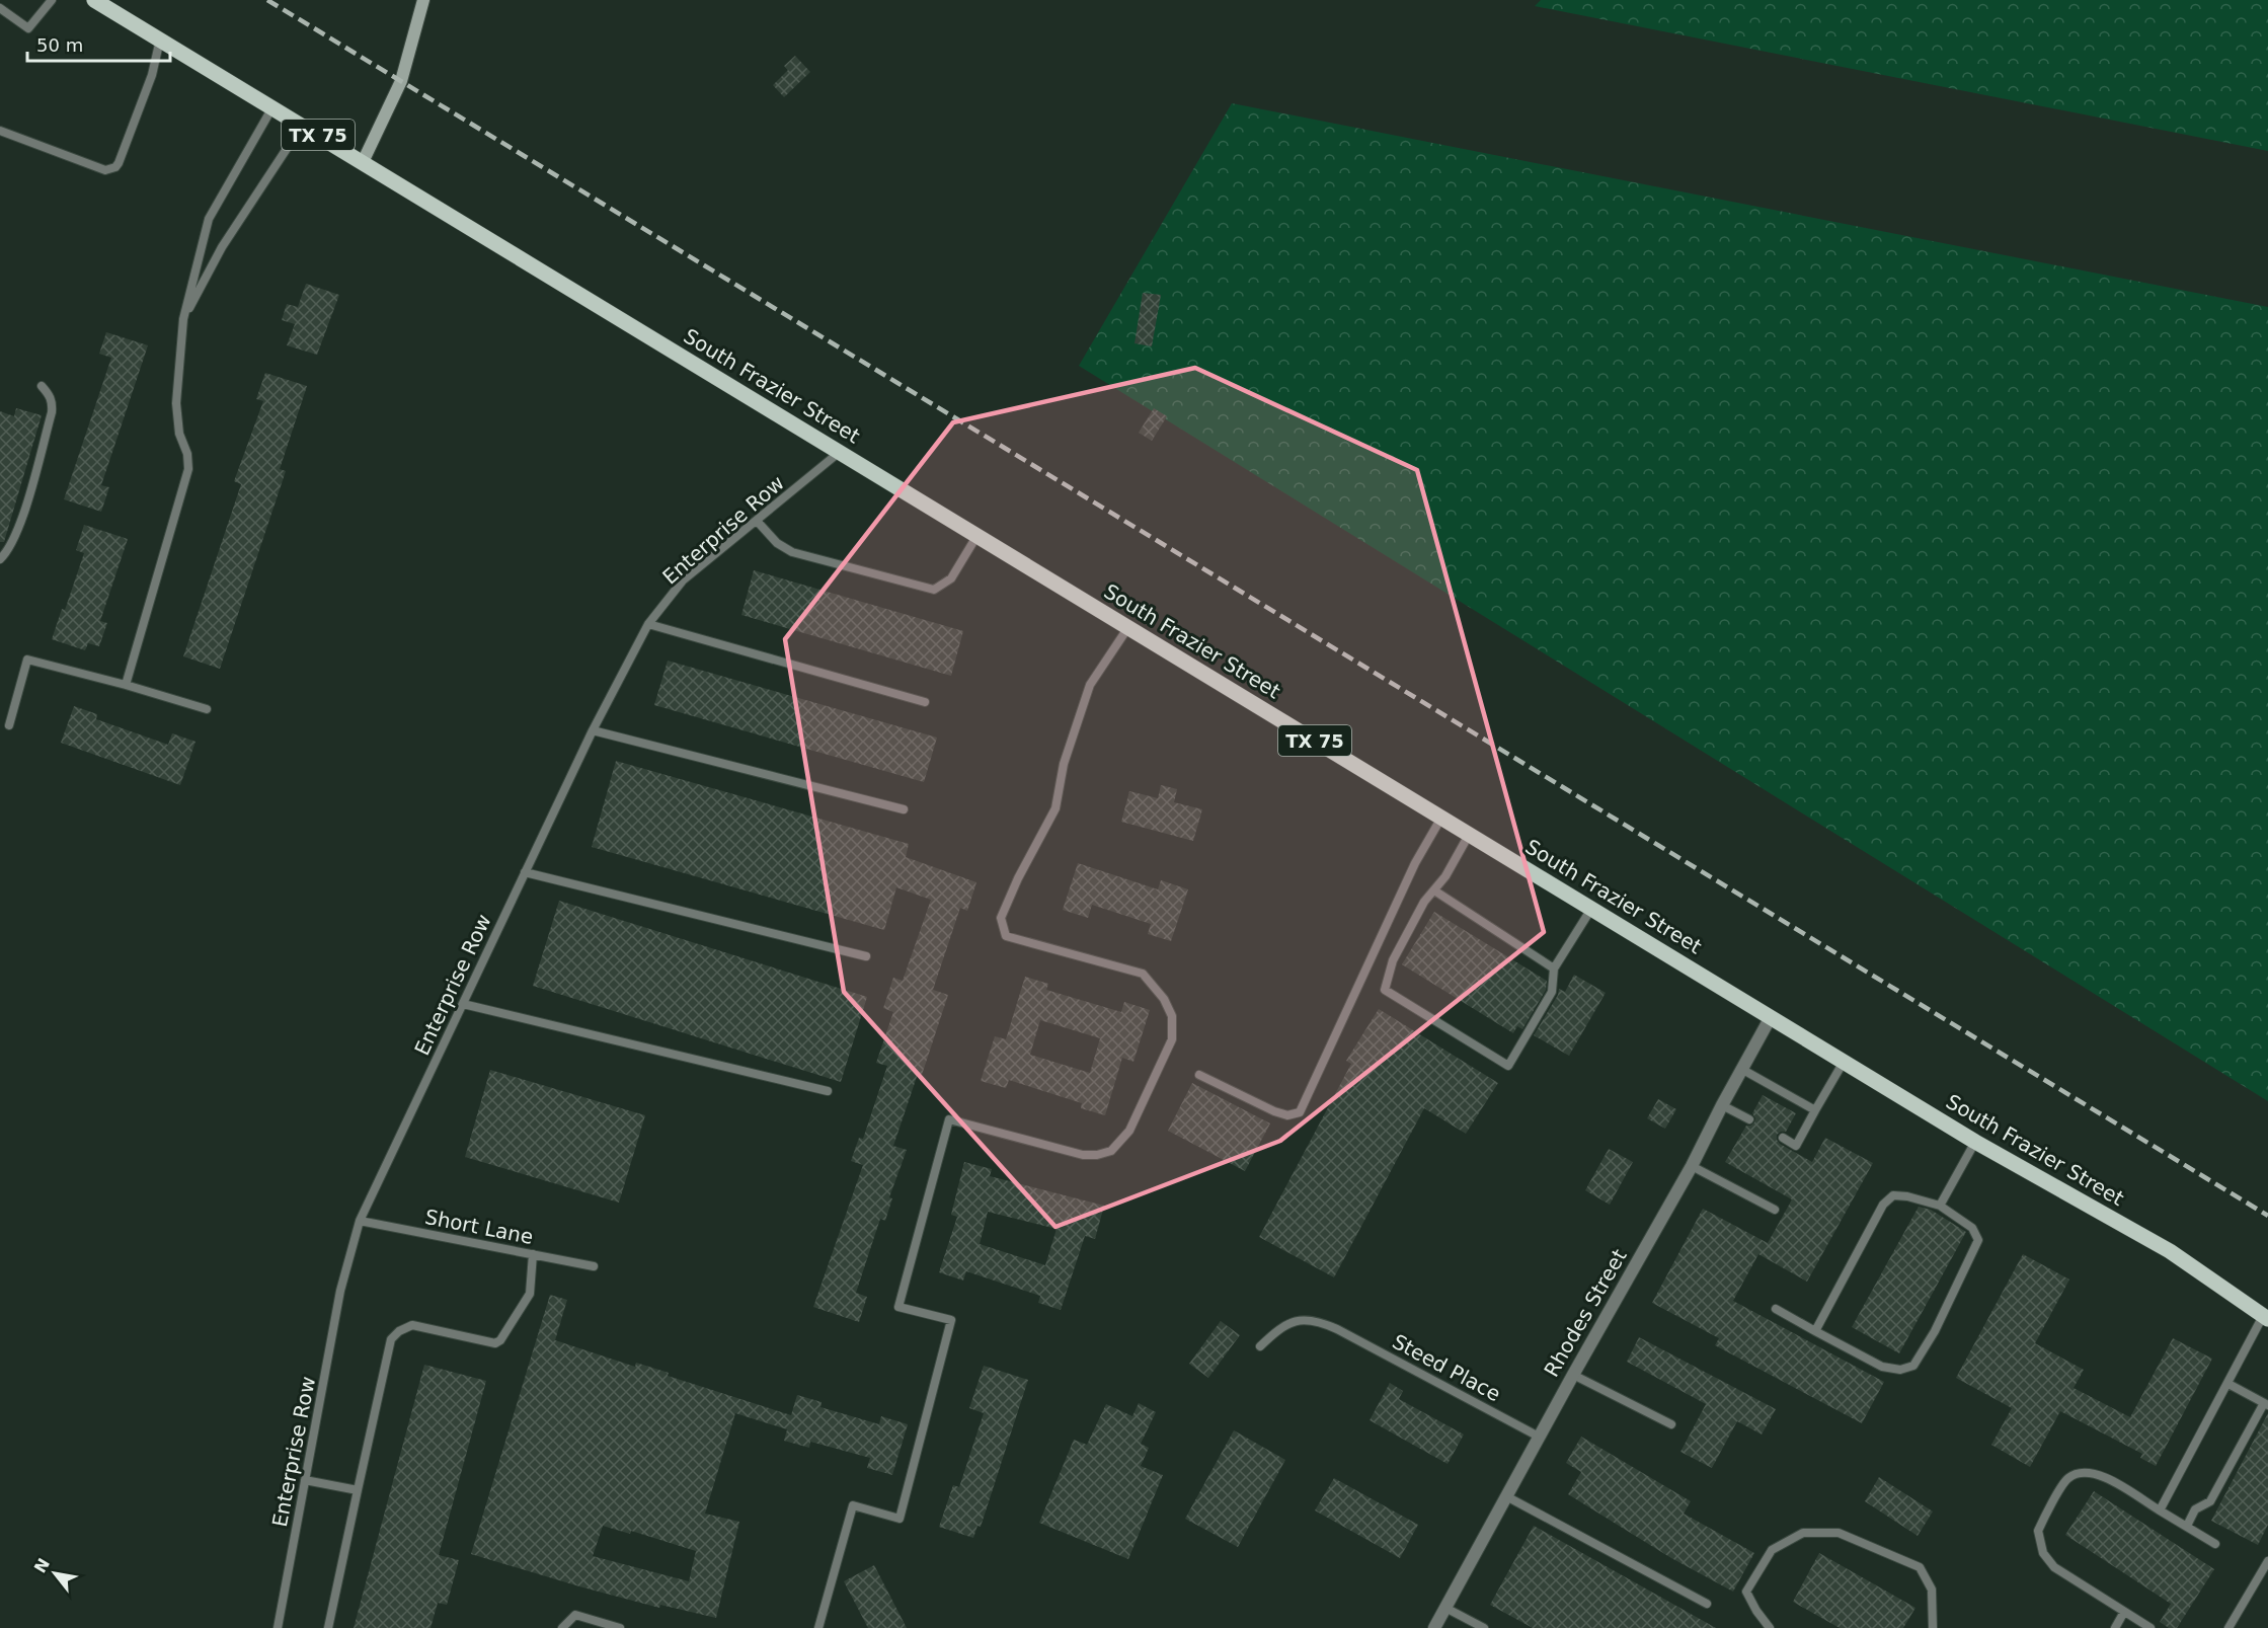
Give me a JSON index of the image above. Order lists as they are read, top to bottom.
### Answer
{
  "streets": {
    "main road": ["TX 75", "South Frazier Street"],
    "street": ["Rhodes Street"],
    "lane": ["Enterprise Row", "Short Lane", "Steed Place"]
  },
  "crossings": [
    ["South Frazier Street", "Enterprise Row"],
    ["South Frazier Street", "Rhodes Street"],
    ["Enterprise Row", "Short Lane"],
    ["Rhodes Street", "Steed Place"]
  ],
  "scale_bar": "50 m",
  "north": "top left"
}
